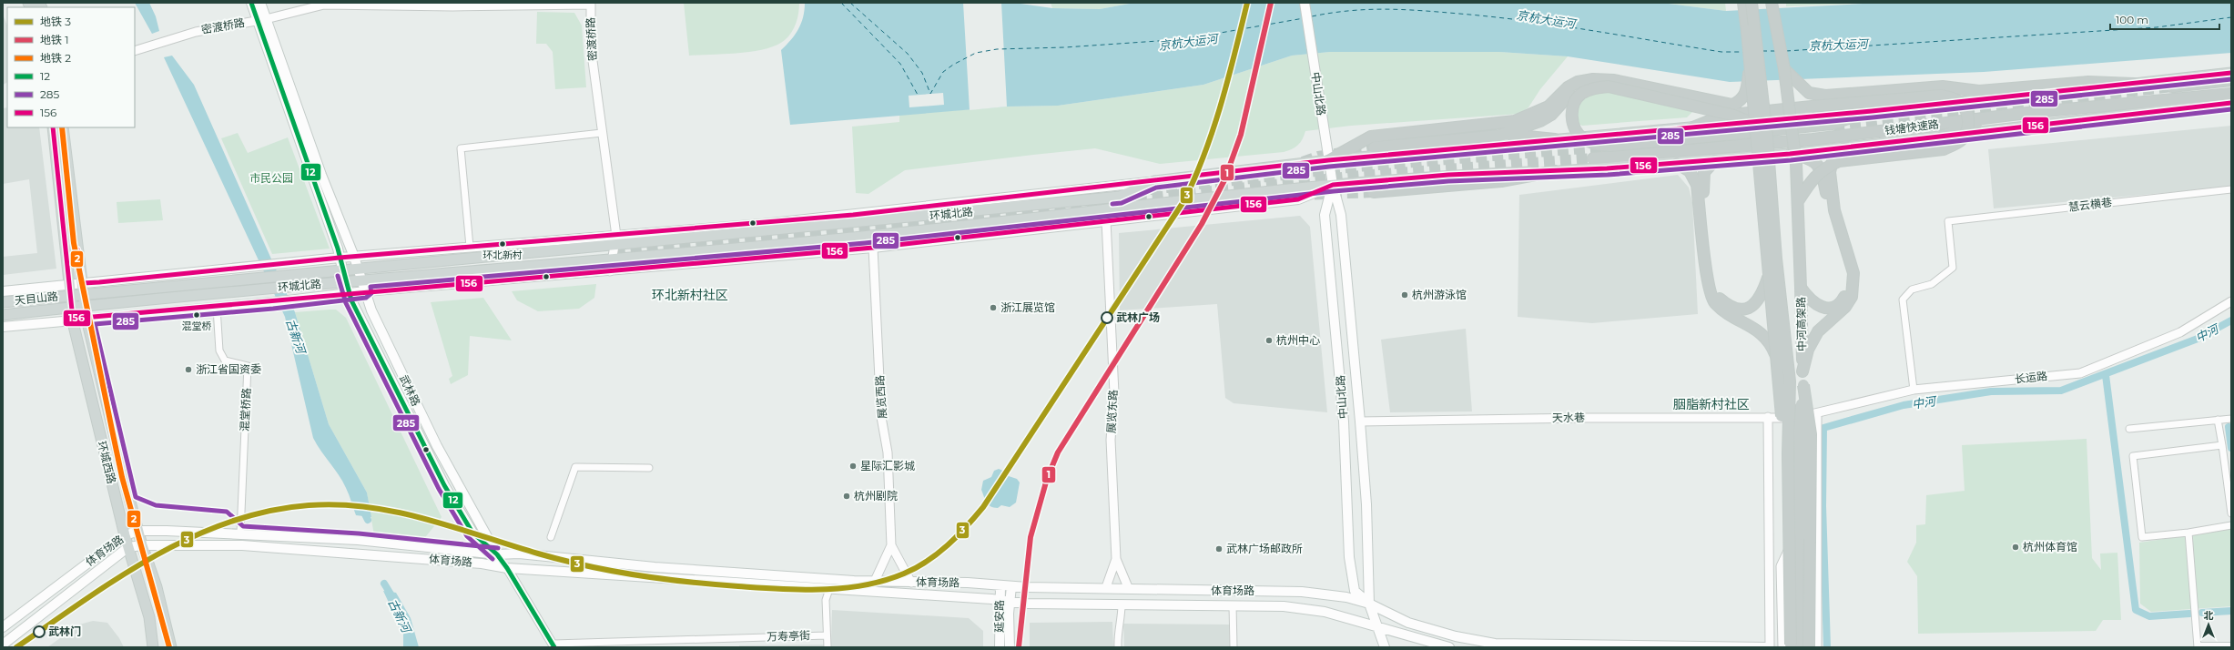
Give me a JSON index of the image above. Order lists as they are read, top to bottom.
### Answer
{
  "streets": {
    "highway": ["钱塘快速路", "中河高架路"],
    "main road": [
      "中山北路",
      "环城北路",
      "天目山路",
      "武林路",
      "环城西路",
      "体育场路",
      "延安路"
    ],
    "street": [
      "密渡桥路",
      "慧云横巷",
      "长运路",
      "展览西路",
      "混堂桥路",
      "展览东路",
      "天水巷",
      "万寿亭街"
    ]
  },
  "crossings": [
    ["密渡桥路", "环城北路"],
    ["密渡桥路", "武林路"],
    ["中山北路", "环城北路"],
    ["中山北路", "天水巷"],
    ["中山北路", "体育场路"],
    ["慧云横巷", "长运路"],
    ["环城北路", "天目山路"],
    ["环城北路", "武林路"],
    ["环城北路", "展览西路"],
    ["环城北路", "混堂桥路"],
    ["环城北路", "展览东路"],
    ["环城北路", "环城西路"],
    ["天目山路", "环城西路"],
    ["长运路", "天水巷"],
    ["武林路", "体育场路"],
    ["武林路", "万寿亭街"],
    ["展览西路", "体育场路"],
    ["混堂桥路", "体育场路"],
    ["展览东路", "体育场路"],
    ["环城西路", "体育场路"],
    ["体育场路", "延安路"]
  ],
  "districts": ["环北新村社区", "胭脂新村社区"],
  "water": ["京杭大运河", "中河", "古新河"],
  "parks": ["市民公园"],
  "places": [
    "环北新村",
    "杭州游泳馆",
    "浙江展览馆",
    "混堂桥",
    "武林广场",
    "杭州中心",
    "浙江省国资委",
    "星际汇影城",
    "杭州剧院",
    "杭州体育馆",
    "武林广场邮政所",
    "武林门"
  ],
  "lines": [
    "metro line 3",
    "metro line 1",
    "transit line 12",
    "transit line 156",
    "transit line 285",
    "metro line 2"
  ],
  "legend": [
    "地铁 3",
    "地铁 1",
    "地铁 2",
    "12",
    "285",
    "156"
  ],
  "scale_bar": "100 m",
  "north": "top"
}
